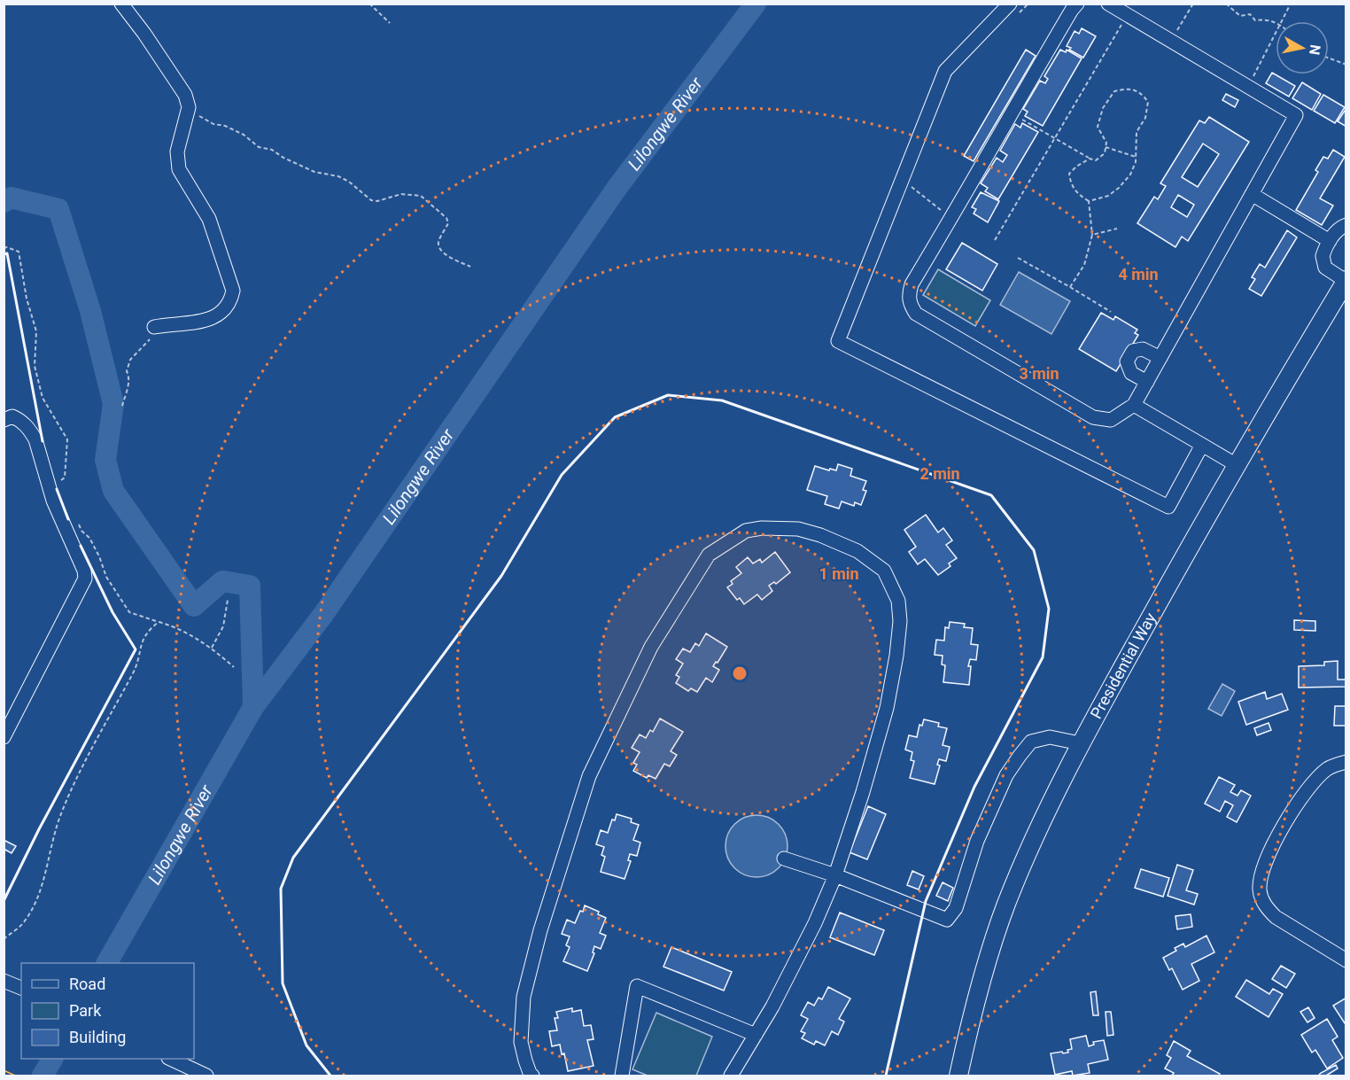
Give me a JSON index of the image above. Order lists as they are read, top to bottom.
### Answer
{
  "streets": {
    "main road": ["Presidential Way"]
  },
  "water": ["Lilongwe River"],
  "legend": ["Road", "Park", "Building"],
  "north": "right",
  "rings": [
    "4 min",
    "3 min",
    "2 min",
    "1 min"
  ]
}
